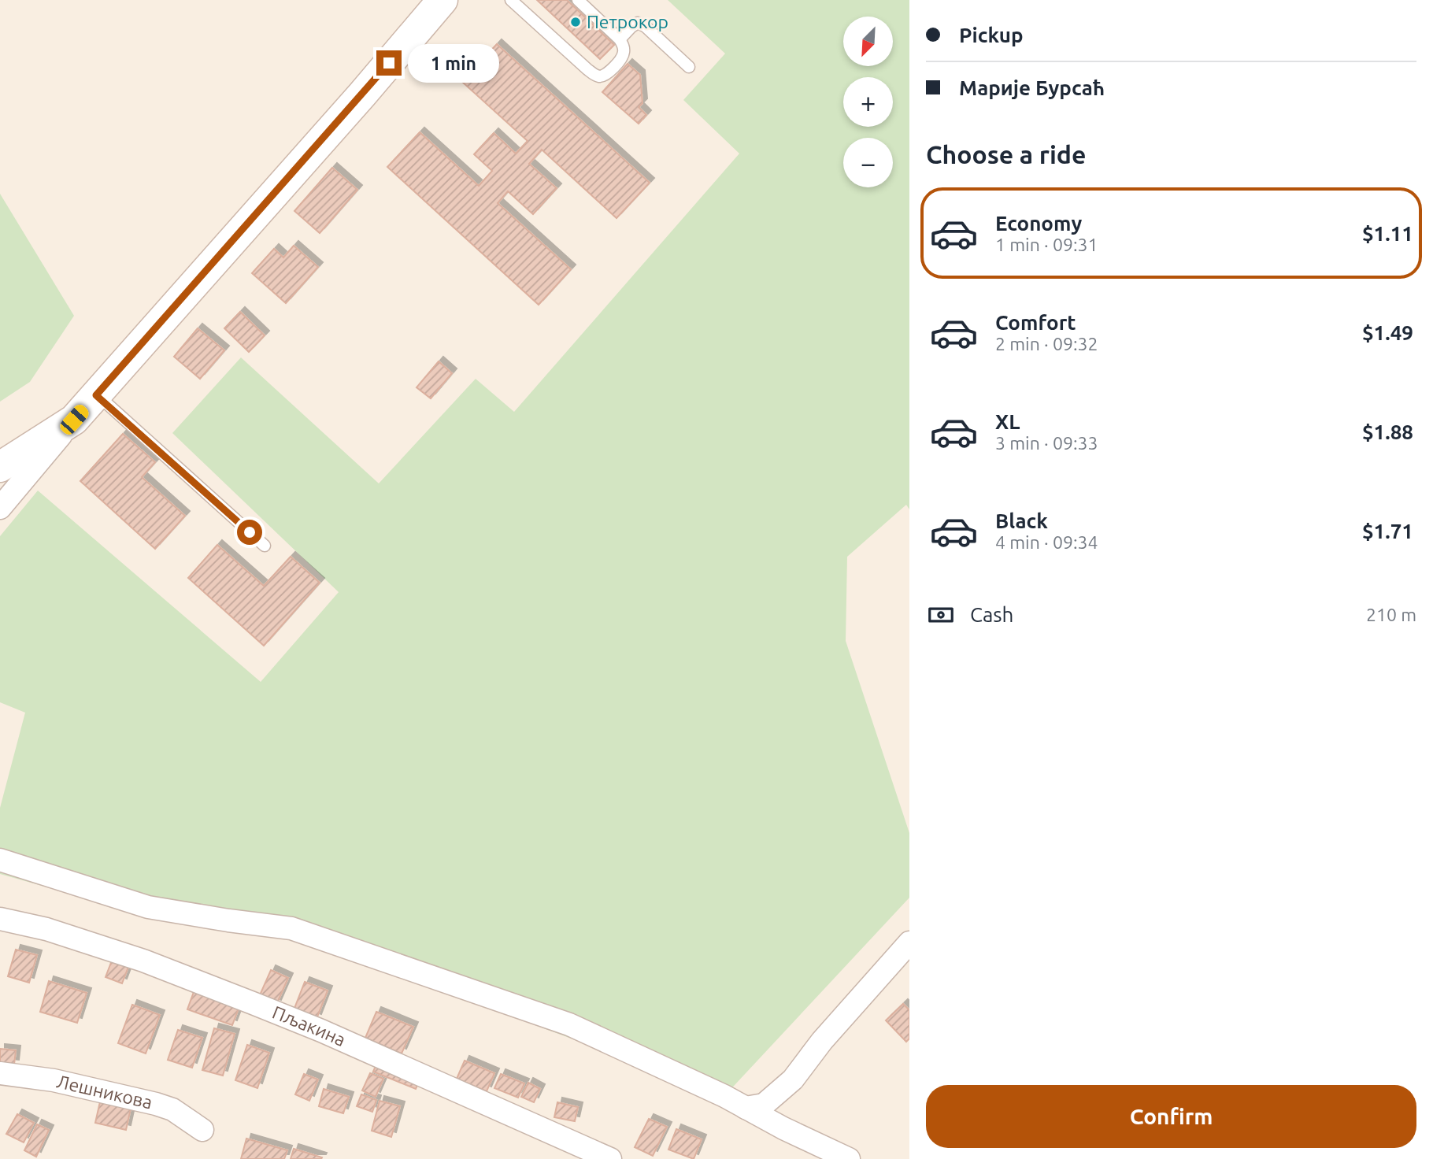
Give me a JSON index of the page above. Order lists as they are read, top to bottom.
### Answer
{
  "streets": {
    "street": ["Пљакина", "Лешникова"]
  },
  "places": ["Петрокор"],
  "north": "bottom left",
  "page": {
    "banner": ["Pickup", "Марије Бурсаћ"],
    "map_buttons": ["+", "−"],
    "bubble": "1 min",
    "heading": "Choose a ride",
    "list": [
      {
        "name": "Economy",
        "note": "1 min · 09:31",
        "value": "$1.11"
      },
      {
        "name": "Comfort",
        "note": "2 min · 09:32",
        "value": "$1.49"
      },
      {
        "name": "XL",
        "note": "3 min · 09:33",
        "value": "$1.88"
      },
      {
        "name": "Black",
        "note": "4 min · 09:34",
        "value": "$1.71"
      }
    ],
    "pay": ["Cash", "210 m"],
    "buttons": "Confirm"
  }
}
